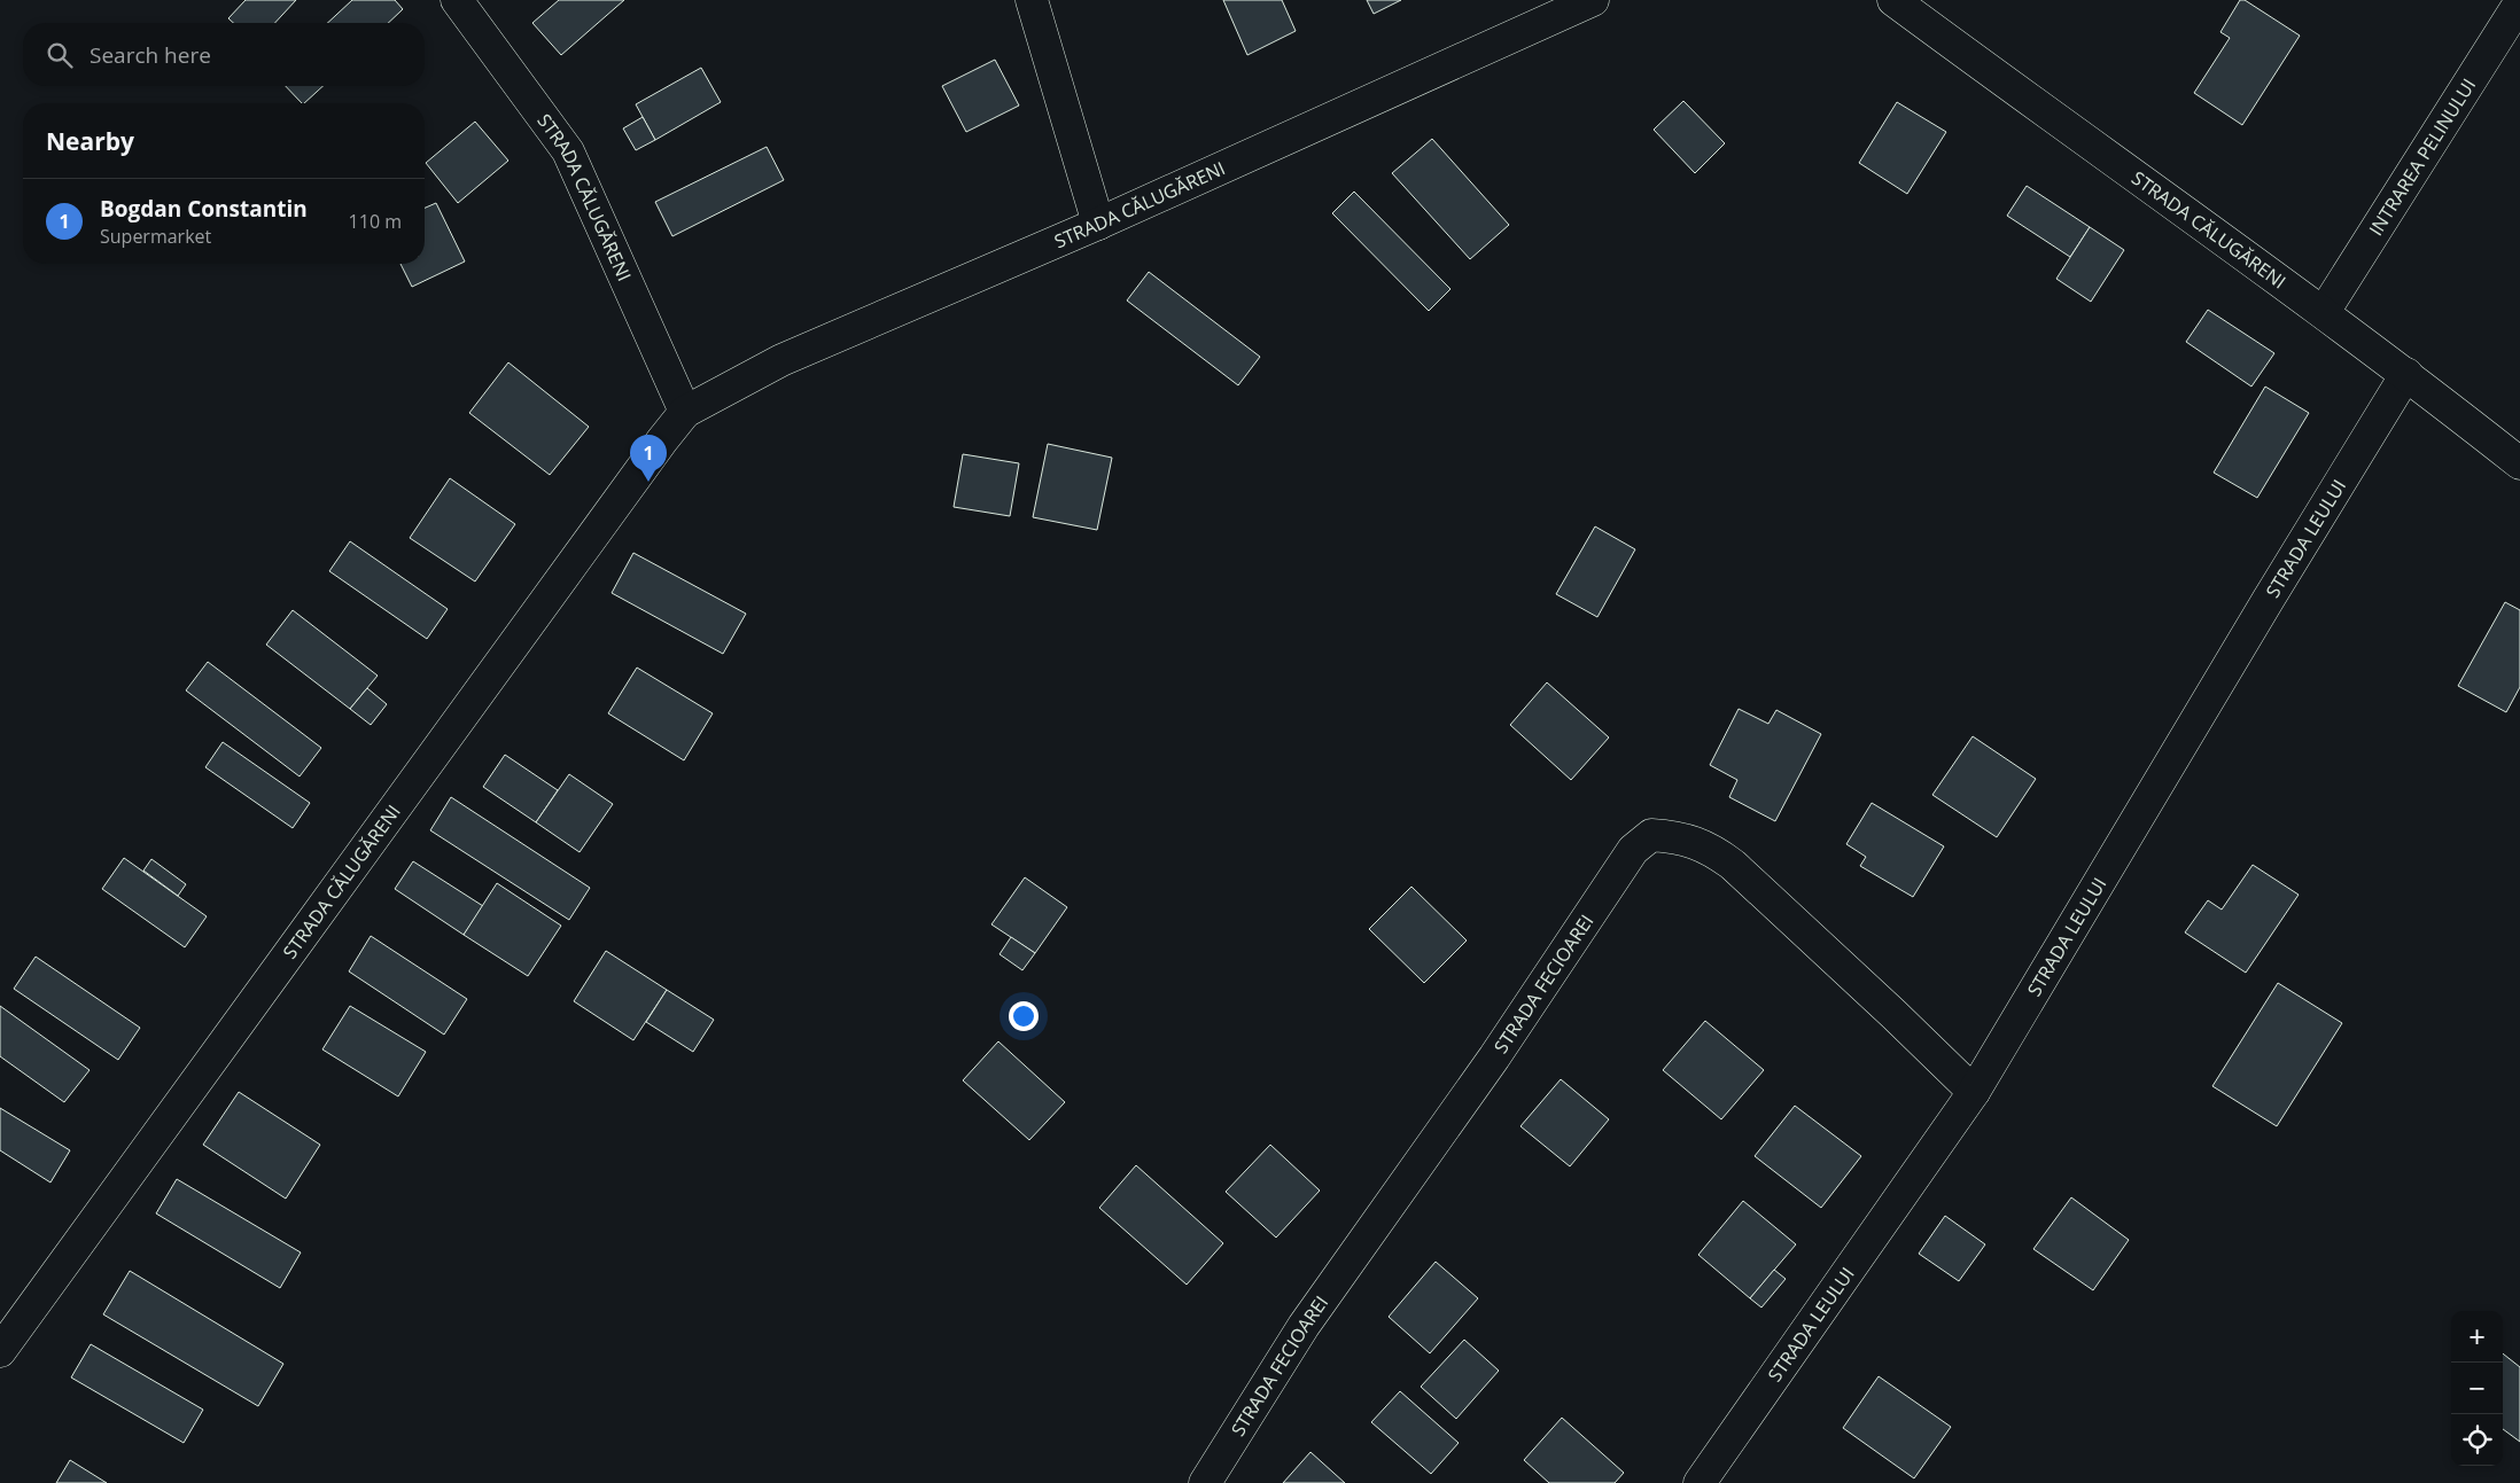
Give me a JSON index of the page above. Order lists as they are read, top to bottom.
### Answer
{
  "streets": {
    "street": [
      "INTRAREA PELINULUI",
      "STRADA CĂLUGĂRENI",
      "STRADA LEULUI",
      "STRADA FECIOAREI"
    ]
  },
  "crossings": [
    ["INTRAREA PELINULUI", "STRADA CĂLUGĂRENI"],
    ["STRADA CĂLUGĂRENI", "STRADA LEULUI"],
    ["STRADA LEULUI", "STRADA FECIOAREI"]
  ],
  "page": {
    "search": "Search here",
    "heading": "Nearby",
    "list": [
      {
        "mark": "1",
        "name": "Bogdan Constantin",
        "note": "Supermarket",
        "value": "110 m"
      }
    ],
    "pins": "1",
    "map_buttons": ["+", "−"]
  }
}
